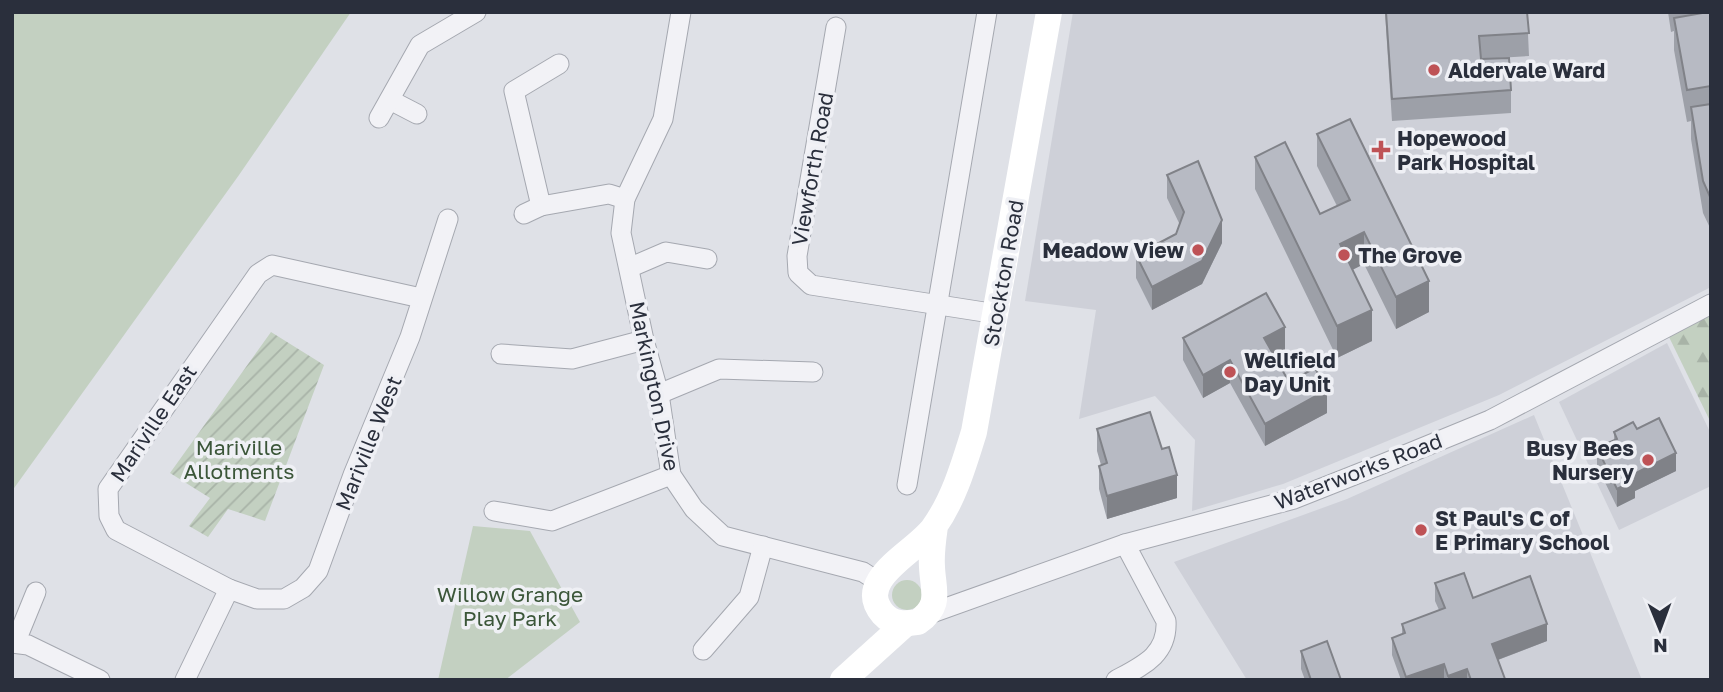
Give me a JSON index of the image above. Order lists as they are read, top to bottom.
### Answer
{
  "streets": {
    "main road": ["Stockton Road"],
    "street": [
      "Viewforth Road",
      "Markington Drive",
      "Mariville East",
      "Mariville West",
      "Waterworks Road"
    ]
  },
  "crossings": [
    ["Viewforth Road", "Stockton Road"],
    ["Stockton Road", "Markington Drive"],
    ["Stockton Road", "Waterworks Road"],
    ["Markington Drive", "Waterworks Road"],
    ["Mariville East", "Mariville West"]
  ],
  "parks": ["Mariville Allotments", "Willow Grange Play Park"],
  "places": {
    "other": [
      "Aldervale Ward",
      "Meadow View",
      "The Grove",
      "Wellfield Day Unit",
      "Busy Bees Nursery",
      "St Paul's C of E Primary School"
    ],
    "health": ["Hopewood Park Hospital"]
  },
  "north": "bottom"
}
